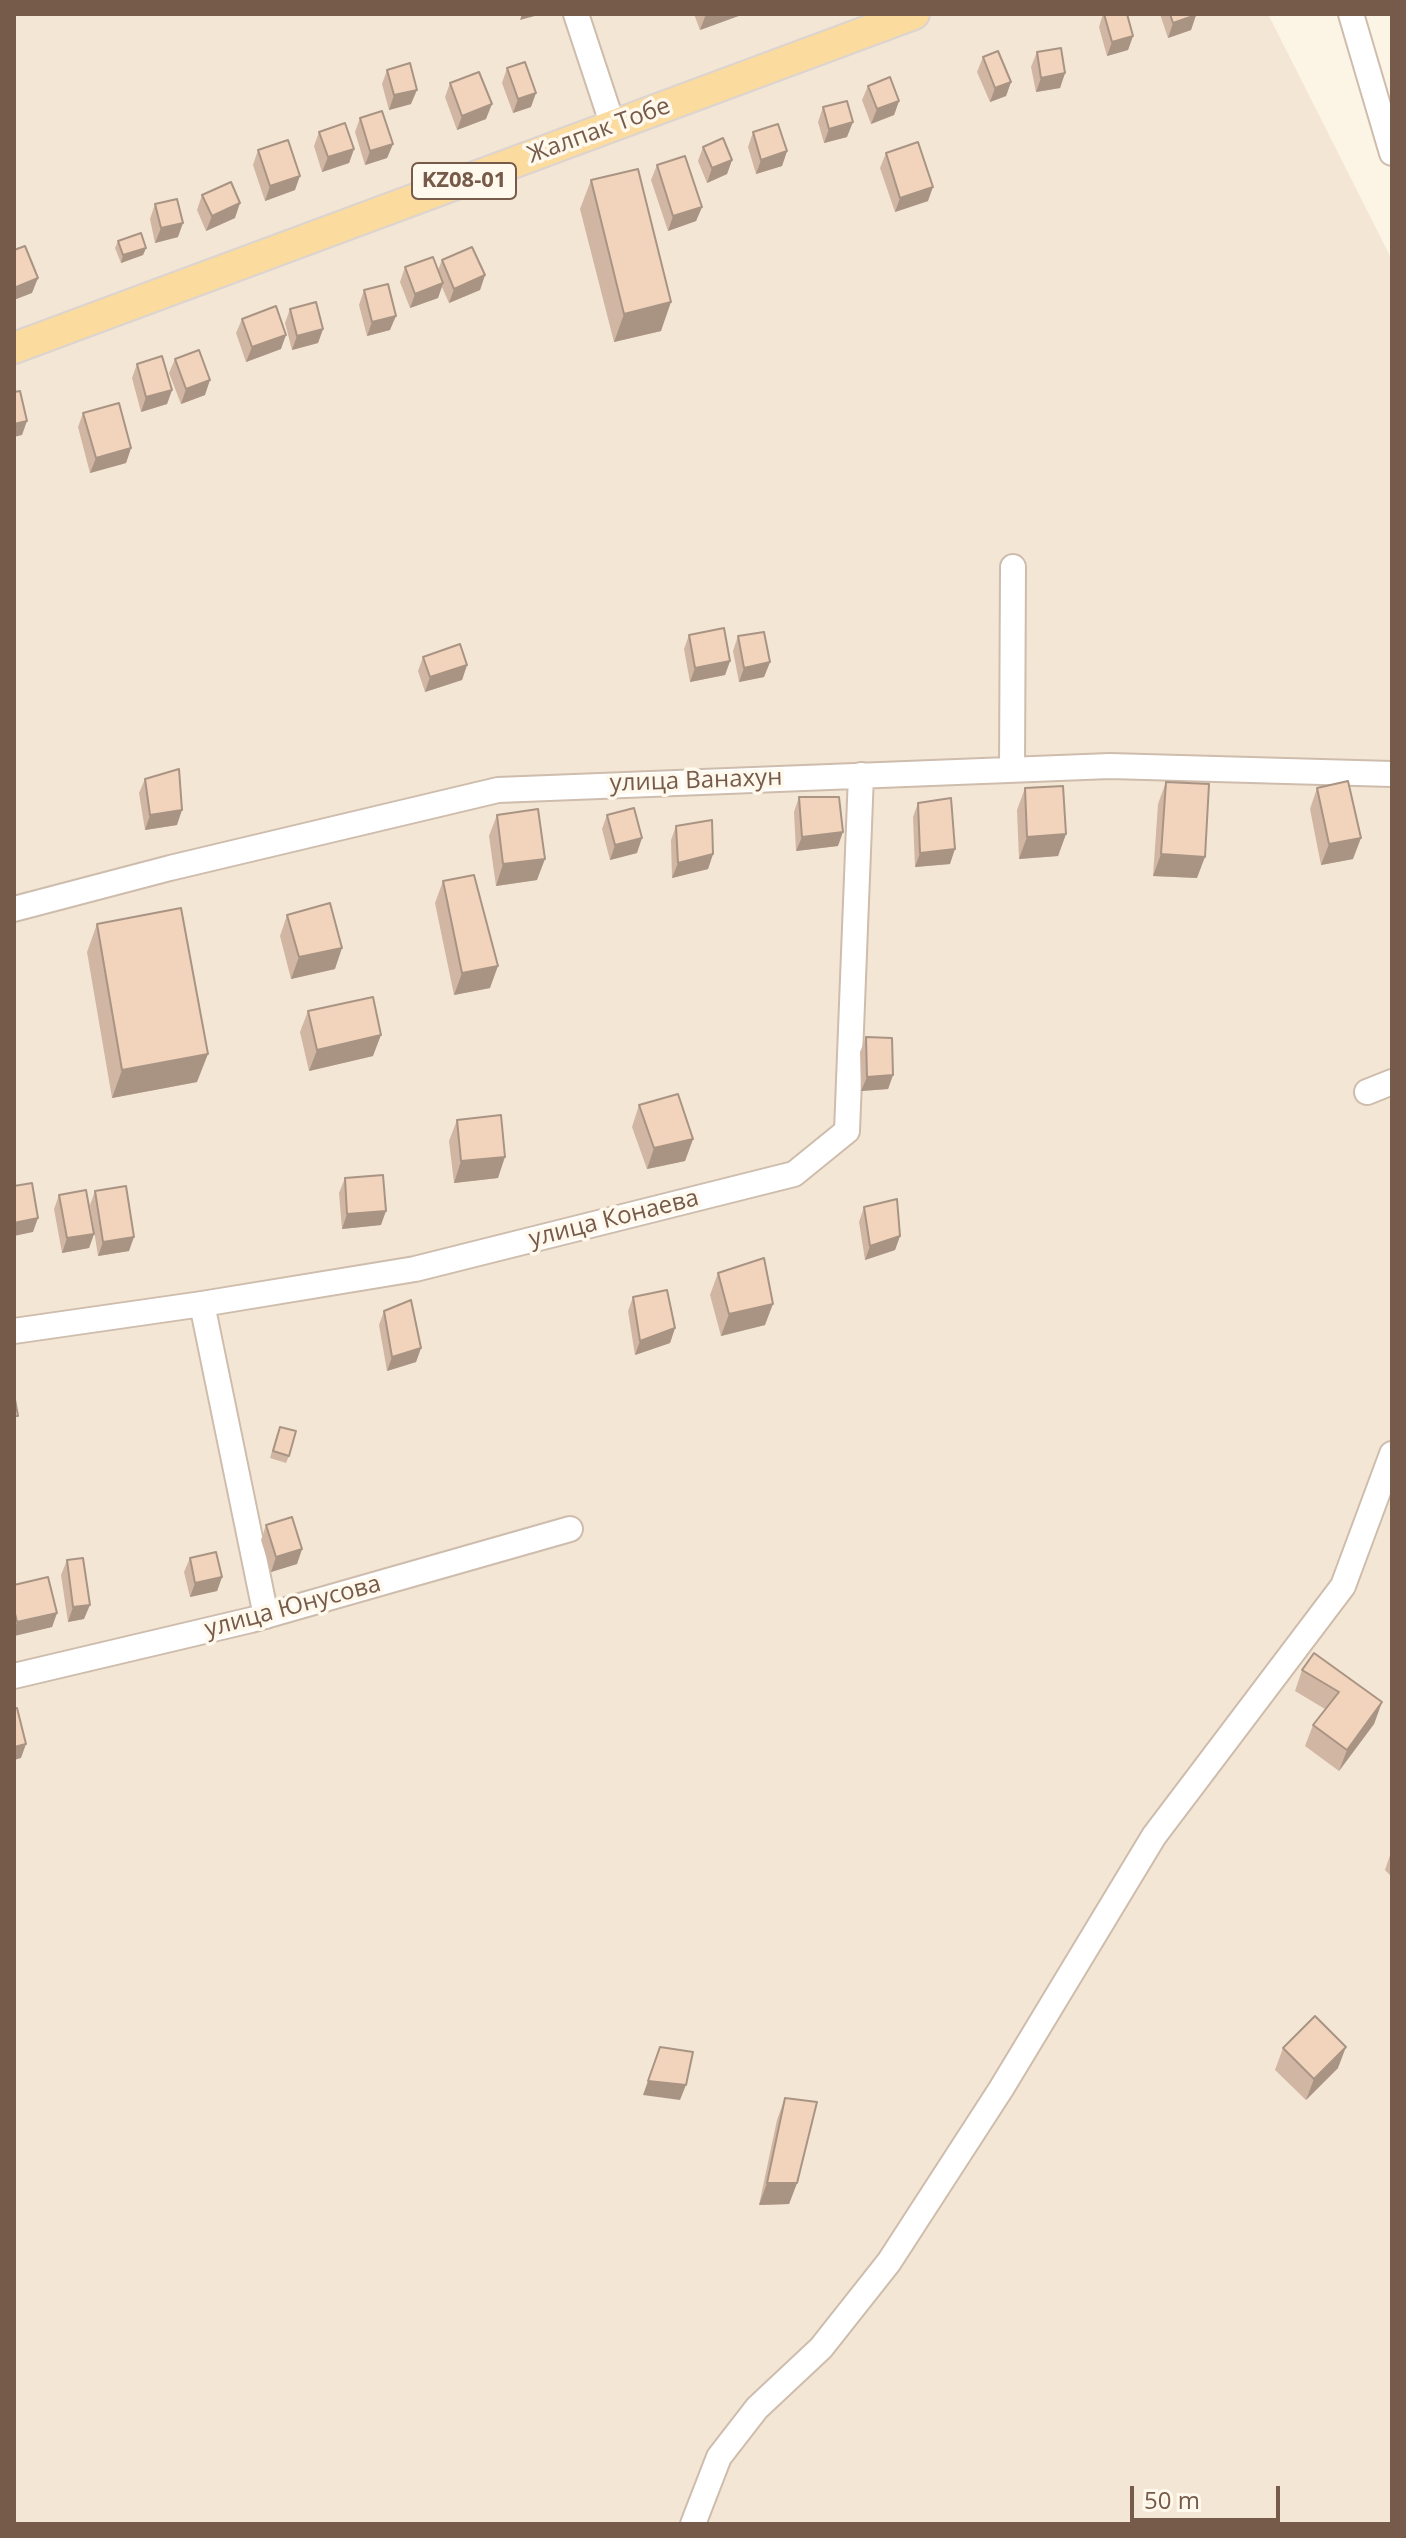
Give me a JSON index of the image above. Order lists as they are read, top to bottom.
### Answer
{
  "streets": {
    "main road": ["Жалпак Тобе", "KZ08-01"],
    "street": ["улица Ванахун", "улица Конаева", "улица Юнусова"]
  },
  "crossings": [
    ["улица Ванахун", "улица Конаева"]
  ],
  "scale_bar": "50 m"
}
